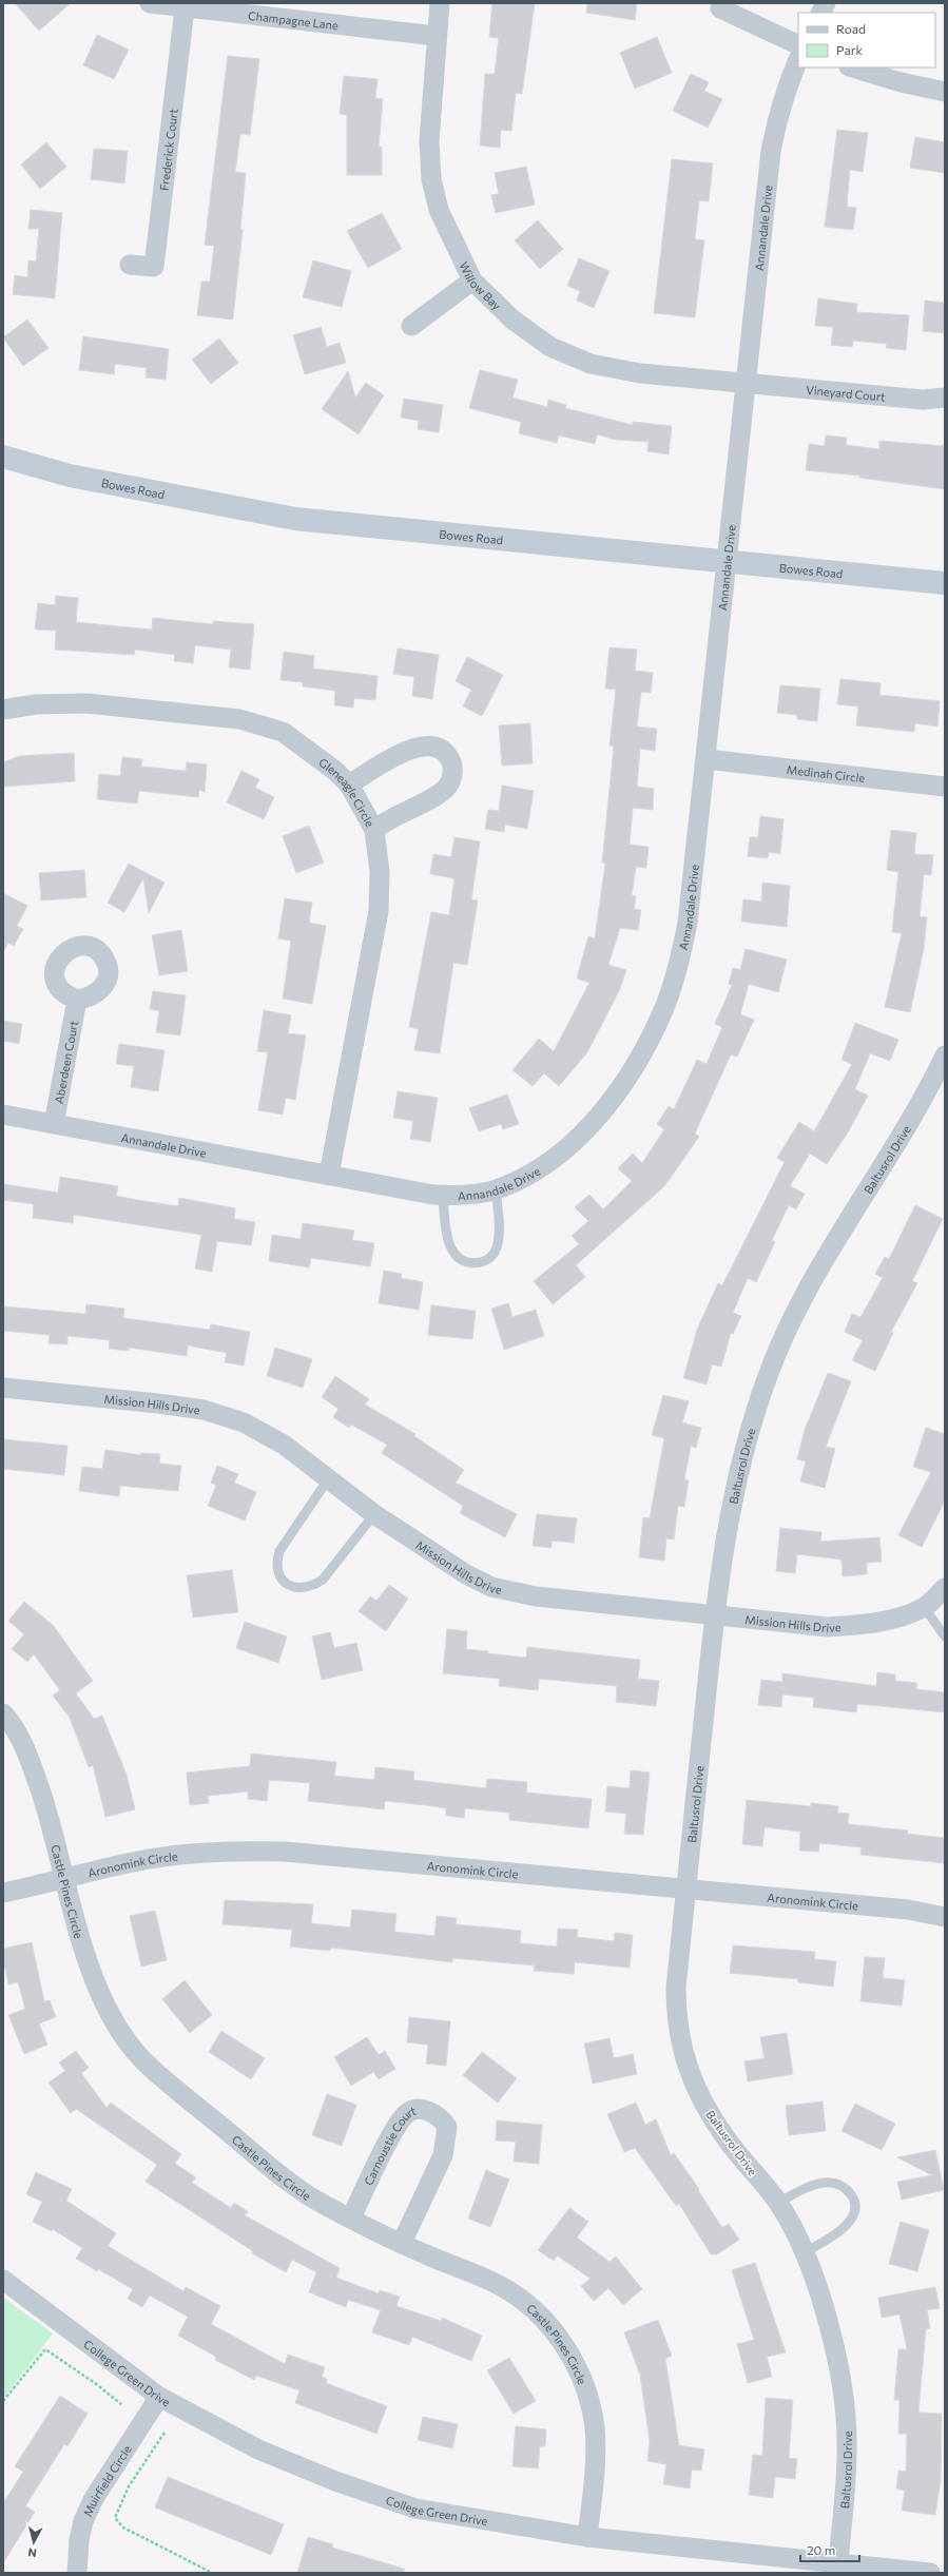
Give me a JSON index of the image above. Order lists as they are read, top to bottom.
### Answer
{
  "streets": {
    "main road": ["Bowes Road"],
    "street": [
      "Champagne Lane",
      "Frederick Court",
      "Annandale Drive",
      "Willow Bay",
      "Vineyard Court",
      "Medinah Circle",
      "Gleneagle Circle",
      "Aberdeen Court",
      "Baltusrol Drive",
      "Mission Hills Drive",
      "Aronomink Circle",
      "Castle Pines Circle",
      "Carnoustie Court",
      "College Green Drive",
      "Muirfield Circle"
    ]
  },
  "crossings": [
    ["Champagne Lane", "Frederick Court"],
    ["Champagne Lane", "Willow Bay"],
    ["Annandale Drive", "Willow Bay"],
    ["Annandale Drive", "Vineyard Court"],
    ["Annandale Drive", "Bowes Road"],
    ["Annandale Drive", "Medinah Circle"],
    ["Annandale Drive", "Gleneagle Circle"],
    ["Annandale Drive", "Aberdeen Court"],
    ["Willow Bay", "Vineyard Court"],
    ["Baltusrol Drive", "Mission Hills Drive"],
    ["Baltusrol Drive", "Aronomink Circle"],
    ["Baltusrol Drive", "College Green Drive"],
    ["Aronomink Circle", "Castle Pines Circle"],
    ["Castle Pines Circle", "Carnoustie Court"],
    ["Castle Pines Circle", "College Green Drive"],
    ["College Green Drive", "Muirfield Circle"]
  ],
  "legend": ["Road", "Park"],
  "scale_bar": "20 m",
  "north": "bottom"
}
